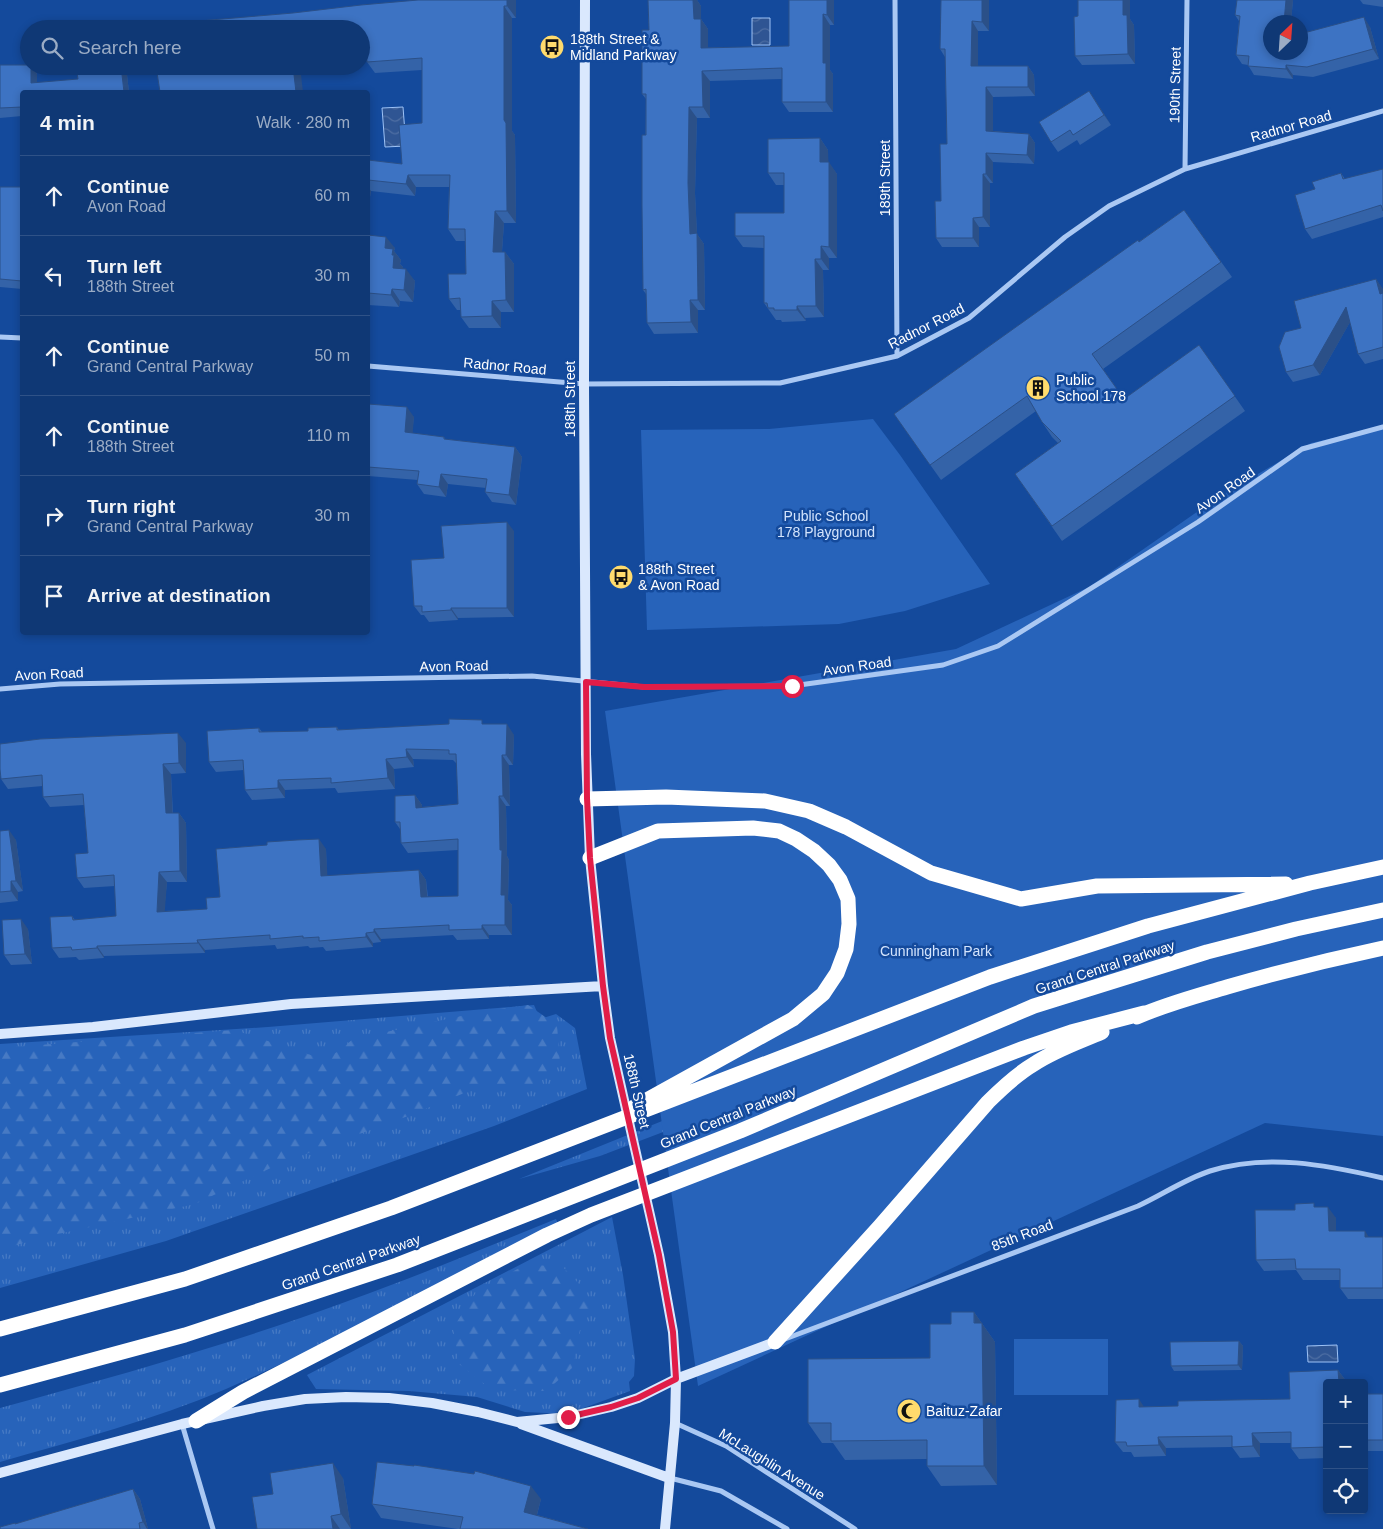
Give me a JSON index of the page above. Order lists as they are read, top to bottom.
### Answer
{
  "streets": {
    "highway": ["Grand Central Parkway"],
    "main road": ["188th Street", "85th Road"],
    "street": [
      "190th Street",
      "Radnor Road",
      "189th Street",
      "Avon Road",
      "McLaughlin Avenue"
    ]
  },
  "crossings": [
    ["190th Street", "Radnor Road"],
    ["Radnor Road", "189th Street"],
    ["Radnor Road", "188th Street"],
    ["188th Street", "Avon Road"],
    ["188th Street", "85th Road"],
    ["188th Street", "McLaughlin Avenue"]
  ],
  "parks": ["Public School 178 Playground", "Cunningham Park"],
  "places": {
    "bus stop": ["188th Street & Midland Parkway", "188th Street & Avon Road"],
    "building": ["Public School 178"],
    "mosque": ["Baituz-Zafar"]
  },
  "north": "top right",
  "page": {
    "search": "Search here",
    "heading": ["4 min", "Walk · 280 m"],
    "list": [
      ["Continue", "Avon Road", "60 m"],
      ["Turn left", "188th Street", "30 m"],
      ["Continue", "Grand Central Parkway", "50 m"],
      ["Continue", "188th Street", "110 m"],
      ["Turn right", "Grand Central Parkway", "30 m"],
      "Arrive at destination"
    ],
    "map_buttons": ["+", "−"]
  }
}
